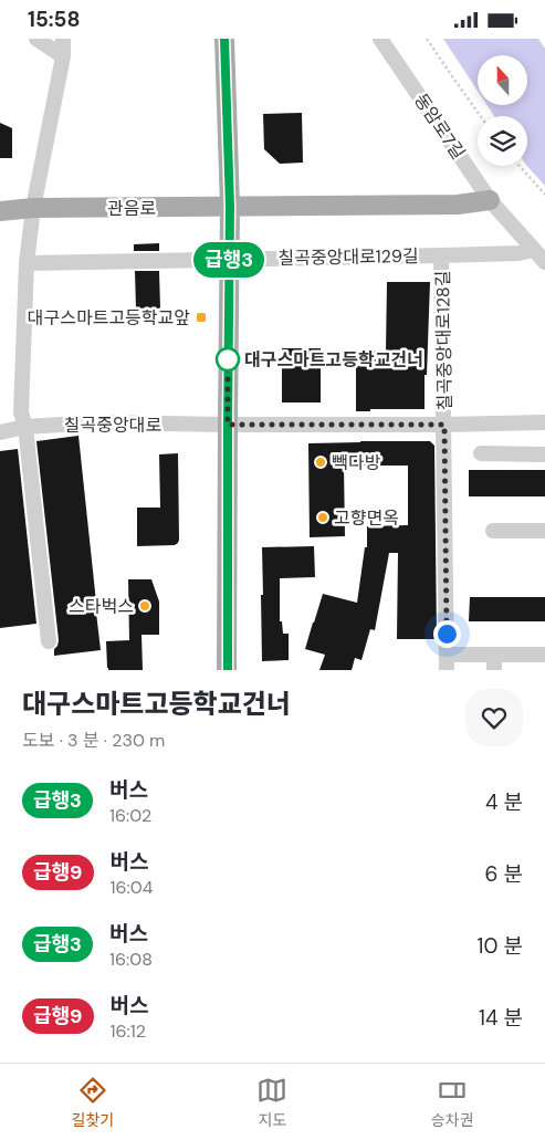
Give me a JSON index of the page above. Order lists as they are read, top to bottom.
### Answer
{
  "streets": {
    "main road": ["관음로"],
    "street": [
      "동암로7길",
      "칠곡중앙대로129길",
      "칠곡중앙대로128길",
      "칠곡중앙대로"
    ]
  },
  "crossings": [
    ["동암로7길", "관음로"],
    ["동암로7길", "칠곡중앙대로129길"],
    ["칠곡중앙대로129길", "칠곡중앙대로128길"],
    ["칠곡중앙대로128길", "칠곡중앙대로"]
  ],
  "places": {
    "transit": ["대구스마트고등학교앞"],
    "other": [
      "대구스마트고등학교건너",
      "빽다방",
      "고향면옥",
      "스타벅스"
    ]
  },
  "lines": ["bus line 급행3"],
  "north": "top",
  "page": {
    "status": "15:58",
    "on_map": "급행3",
    "heading": ["대구스마트고등학교건너", "도보 · 3 분 · 230 m"],
    "list": [
      {
        "mark": "급행3",
        "name": "버스",
        "note": "16:02",
        "value": "4 분"
      },
      {
        "mark": "급행9",
        "name": "버스",
        "note": "16:04",
        "value": "6 분"
      },
      {
        "mark": "급행3",
        "name": "버스",
        "note": "16:08",
        "value": "10 분"
      },
      {
        "mark": "급행9",
        "name": "버스",
        "note": "16:12",
        "value": "14 분"
      }
    ],
    "tabs": ["길찾기", "지도", "승차권"]
  }
}
